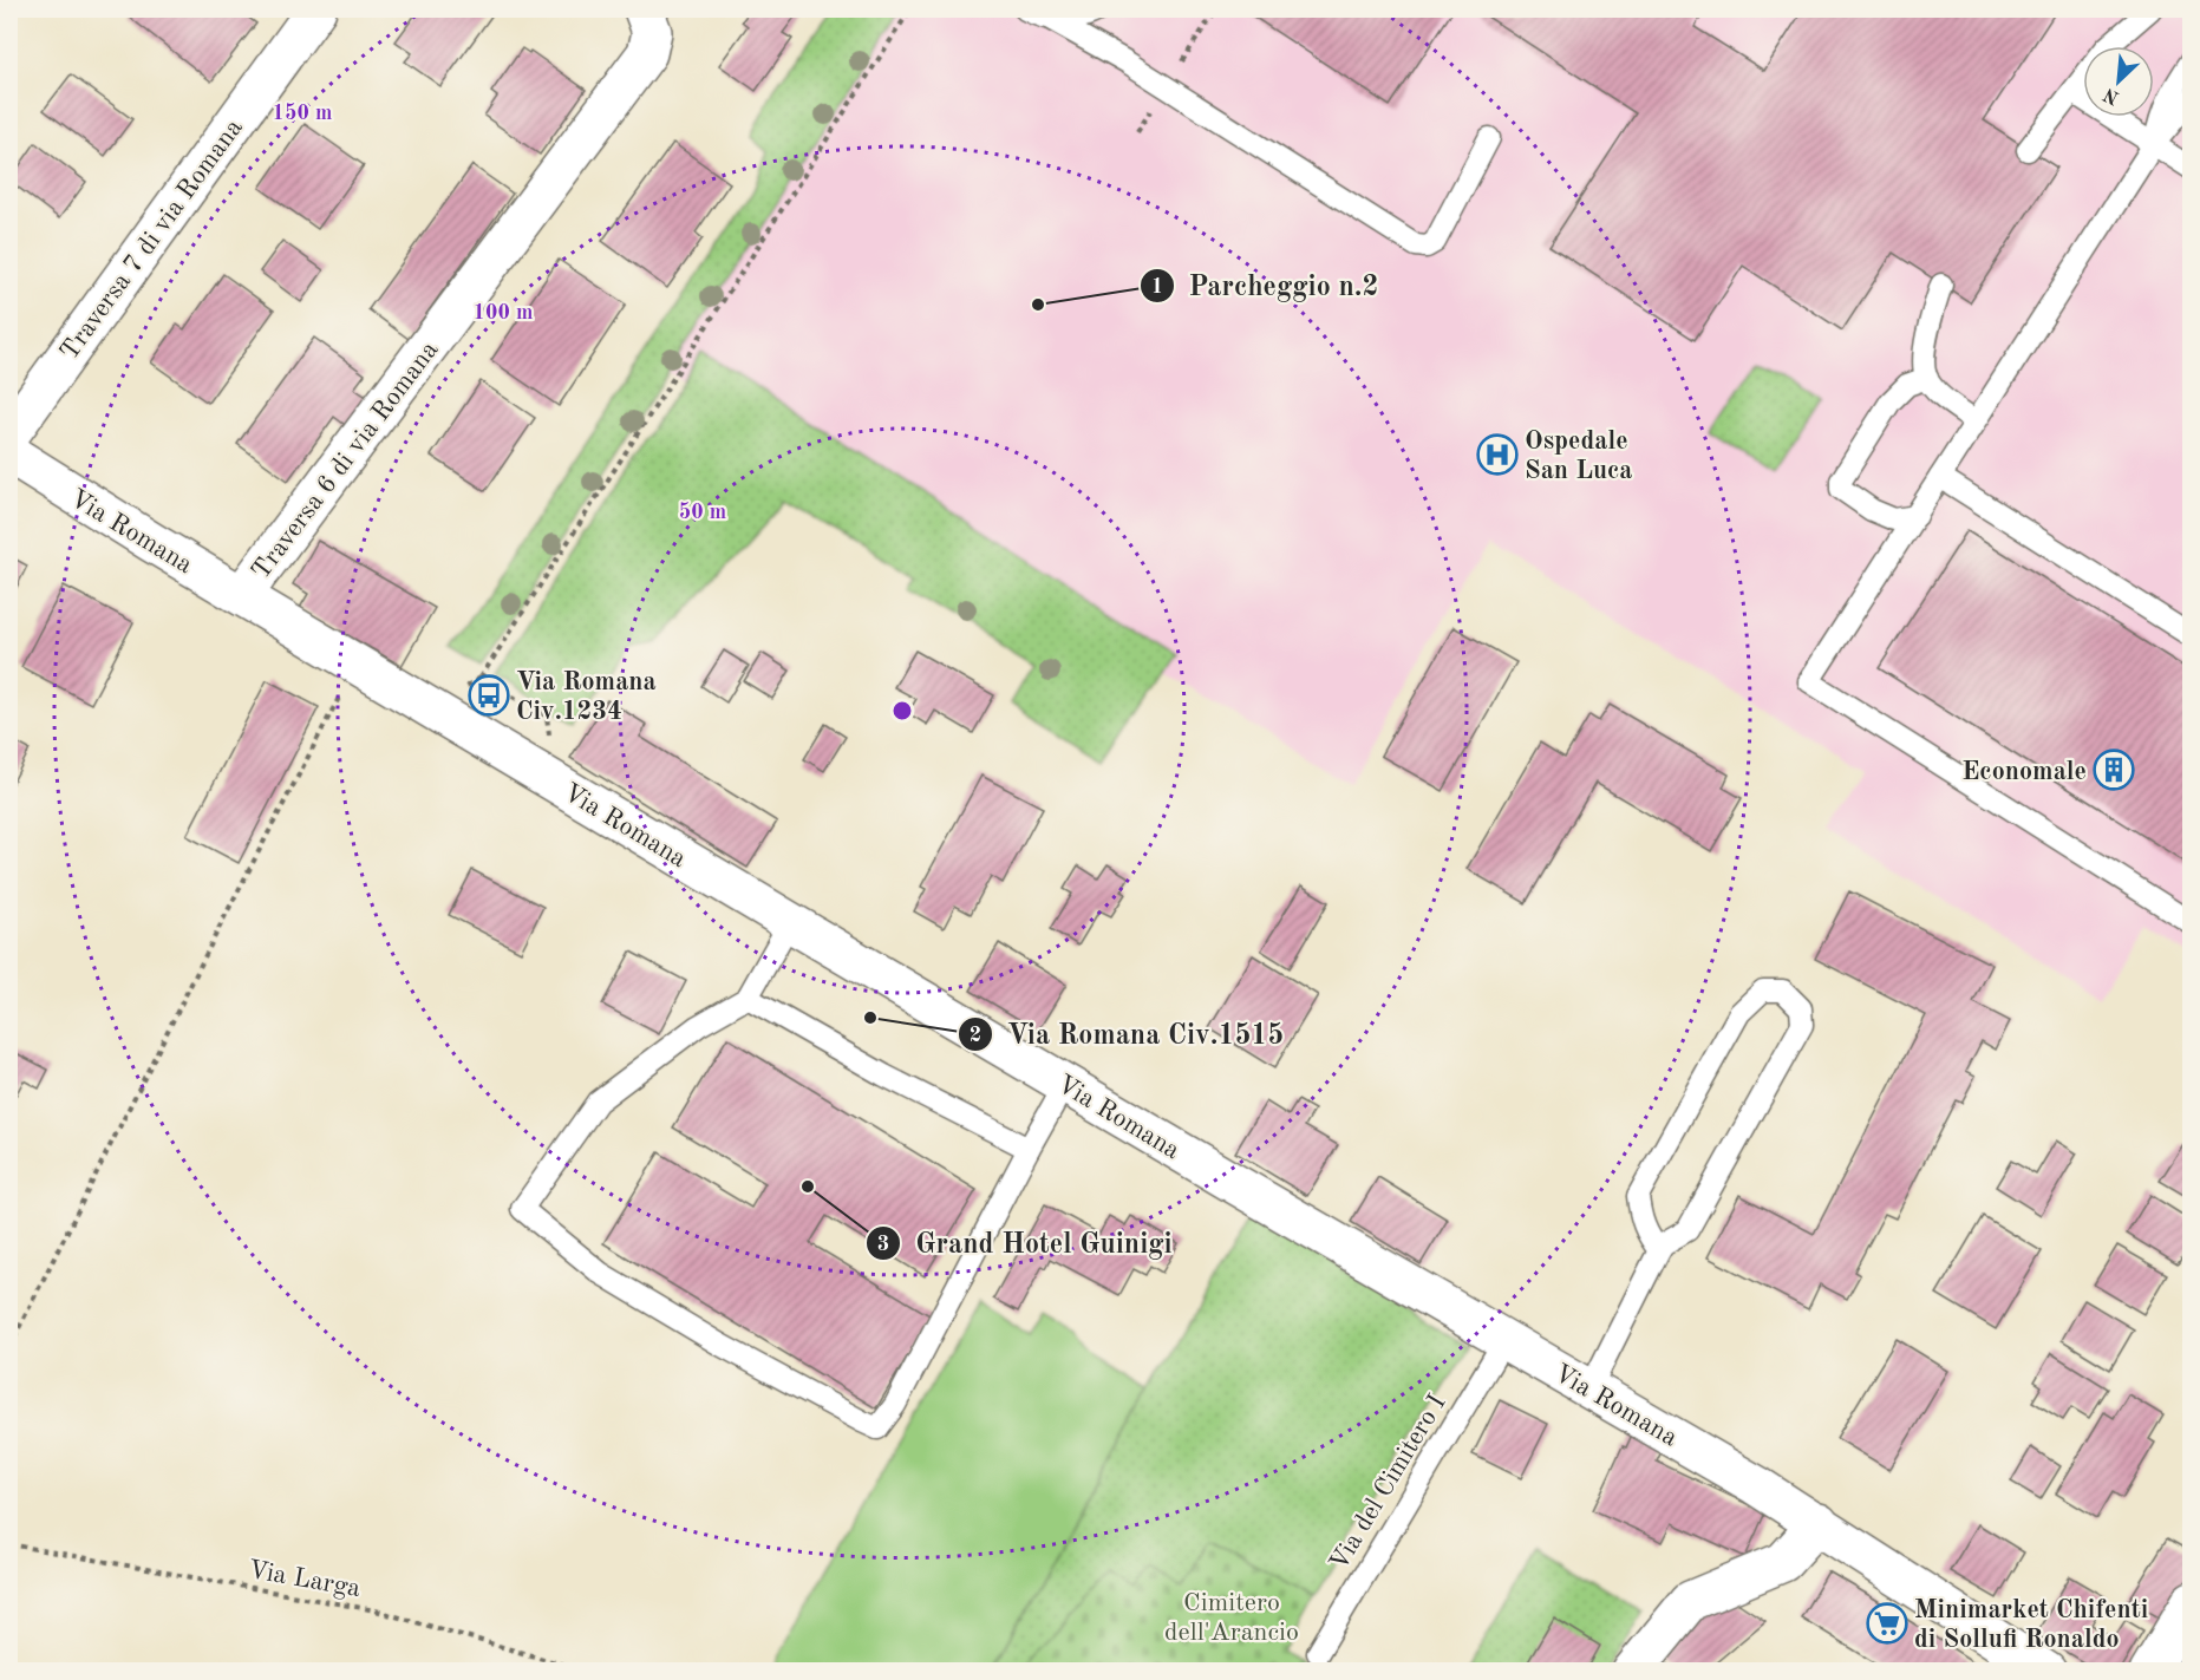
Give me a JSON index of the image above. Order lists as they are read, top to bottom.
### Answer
{
  "streets": {
    "main road": ["Traversa 7 di via Romana", "Traversa 6 di via Romana", "Via Romana"],
    "lane": ["Via del Cimitero I"],
    "path": ["Via Larga"]
  },
  "crossings": [
    ["Traversa 6 di via Romana", "Via Romana"],
    ["Via Romana", "Via del Cimitero I"]
  ],
  "parks": ["Cimitero dell'Arancio"],
  "places": {
    "other": ["Parcheggio n.2", "Via Romana Civ.1515", "Grand Hotel Guinigi"],
    "hospital": ["Ospedale San Luca"],
    "bus stop": ["Via Romana Civ.1234"],
    "building": ["Economale"],
    "supermarket": ["Minimarket Chifenti di Sollufi Ronaldo"]
  },
  "north": "bottom left",
  "rings": ["150 m", "100 m", "50 m"]
}
